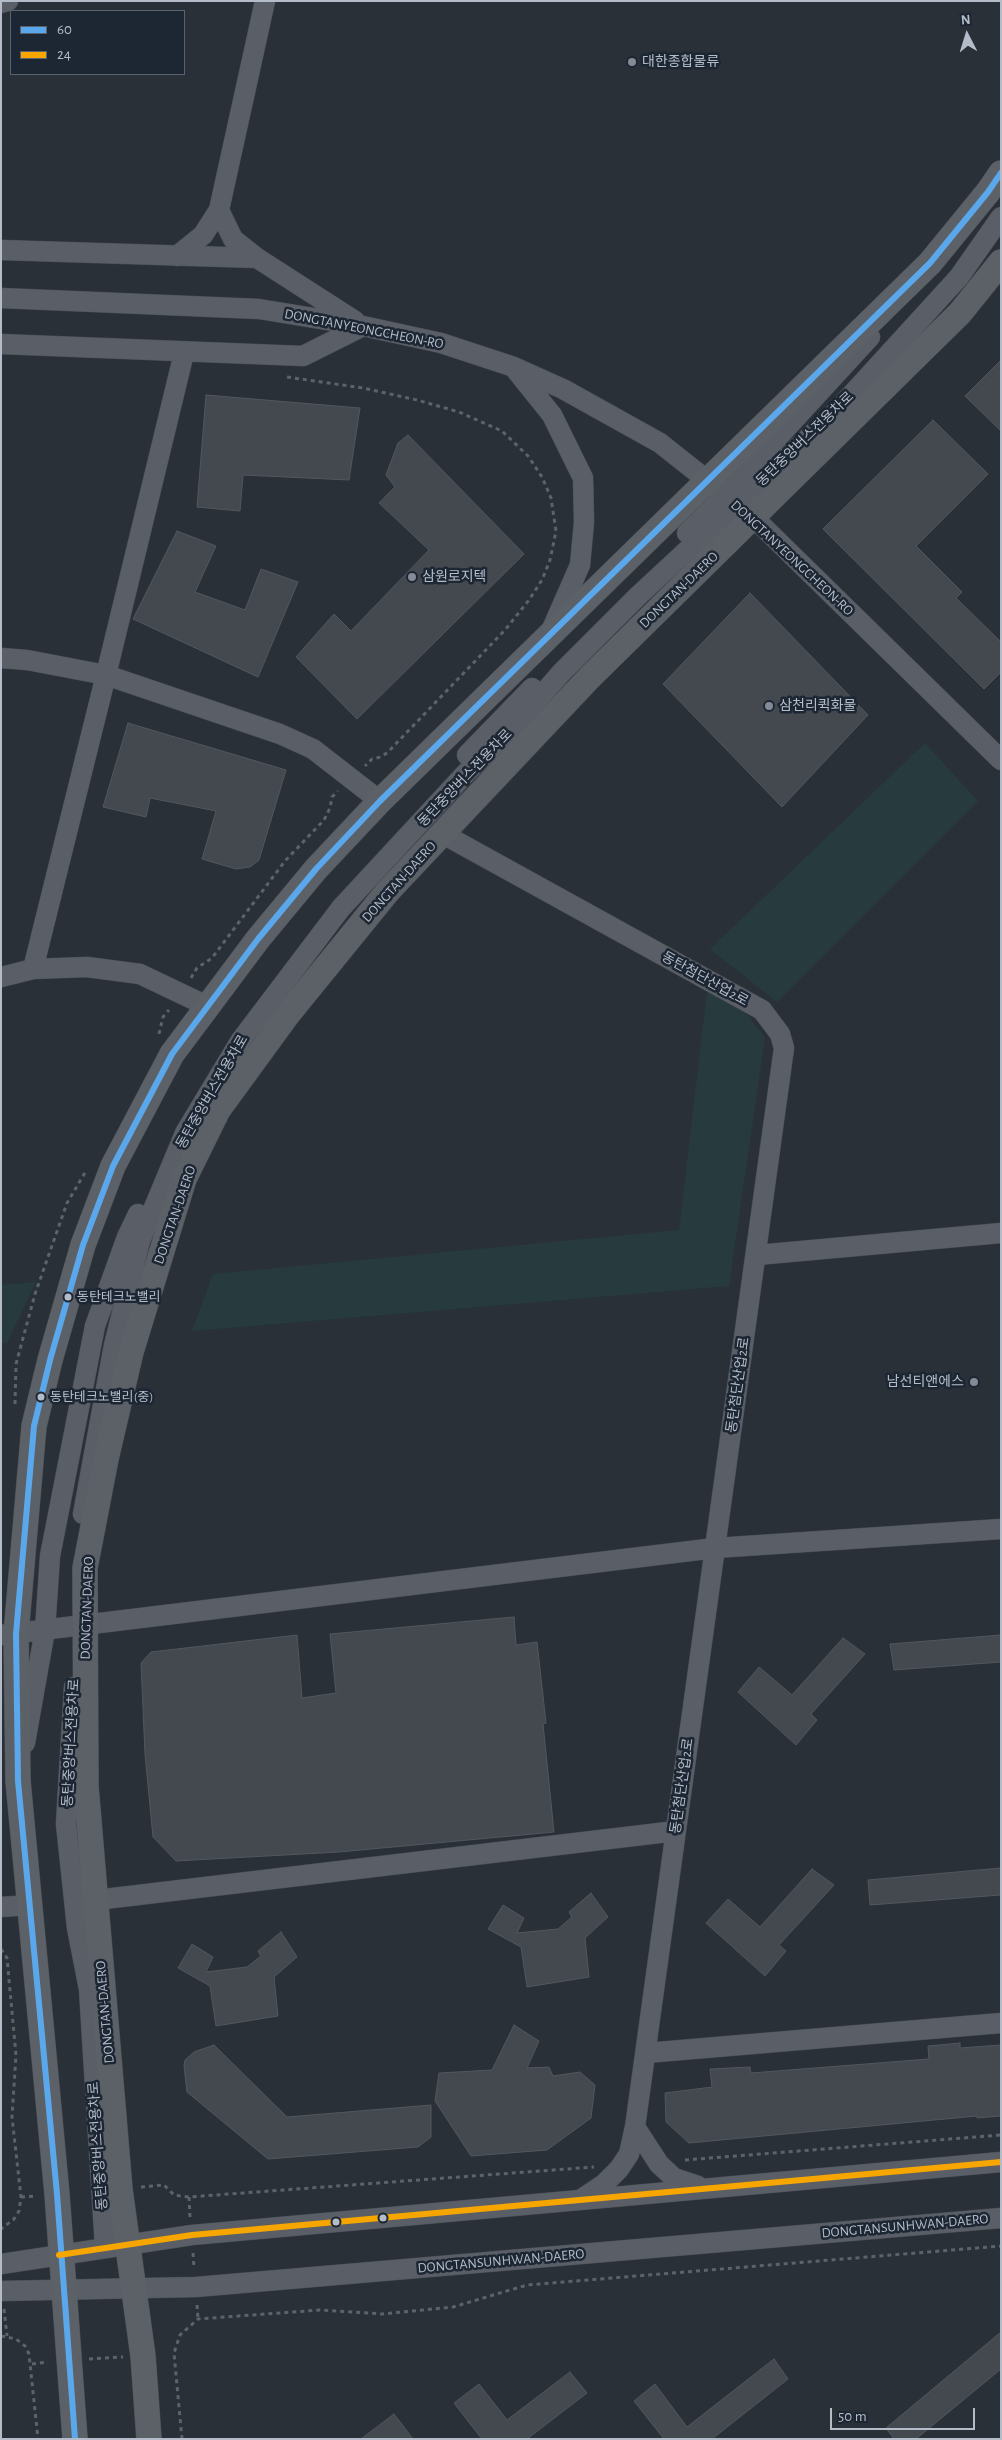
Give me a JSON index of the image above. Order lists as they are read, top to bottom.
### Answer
{
  "streets": {
    "main road": ["DONGTAN-DAERO"],
    "street": [
      "DONGTANYEONGCHEON-RO",
      "동탄중앙버스전용차로",
      "동탄첨단산업2로",
      "DONGTANSUNHWAN-DAERO"
    ]
  },
  "crossings": [
    ["DONGTANYEONGCHEON-RO", "동탄중앙버스전용차로"],
    ["DONGTANYEONGCHEON-RO", "DONGTAN-DAERO"],
    ["동탄중앙버스전용차로", "DONGTAN-DAERO"],
    ["DONGTAN-DAERO", "동탄첨단산업2로"],
    ["DONGTAN-DAERO", "DONGTANSUNHWAN-DAERO"]
  ],
  "places": [
    "대한종합물류",
    "삼원로지텍",
    "삼천리퀵화물",
    "동탄테크노밸리",
    "남선티앤에스",
    "동탄테크노밸리(중)"
  ],
  "lines": ["transit line 60", "transit line 24"],
  "legend": ["60", "24"],
  "scale_bar": "50 m",
  "north": "top"
}
